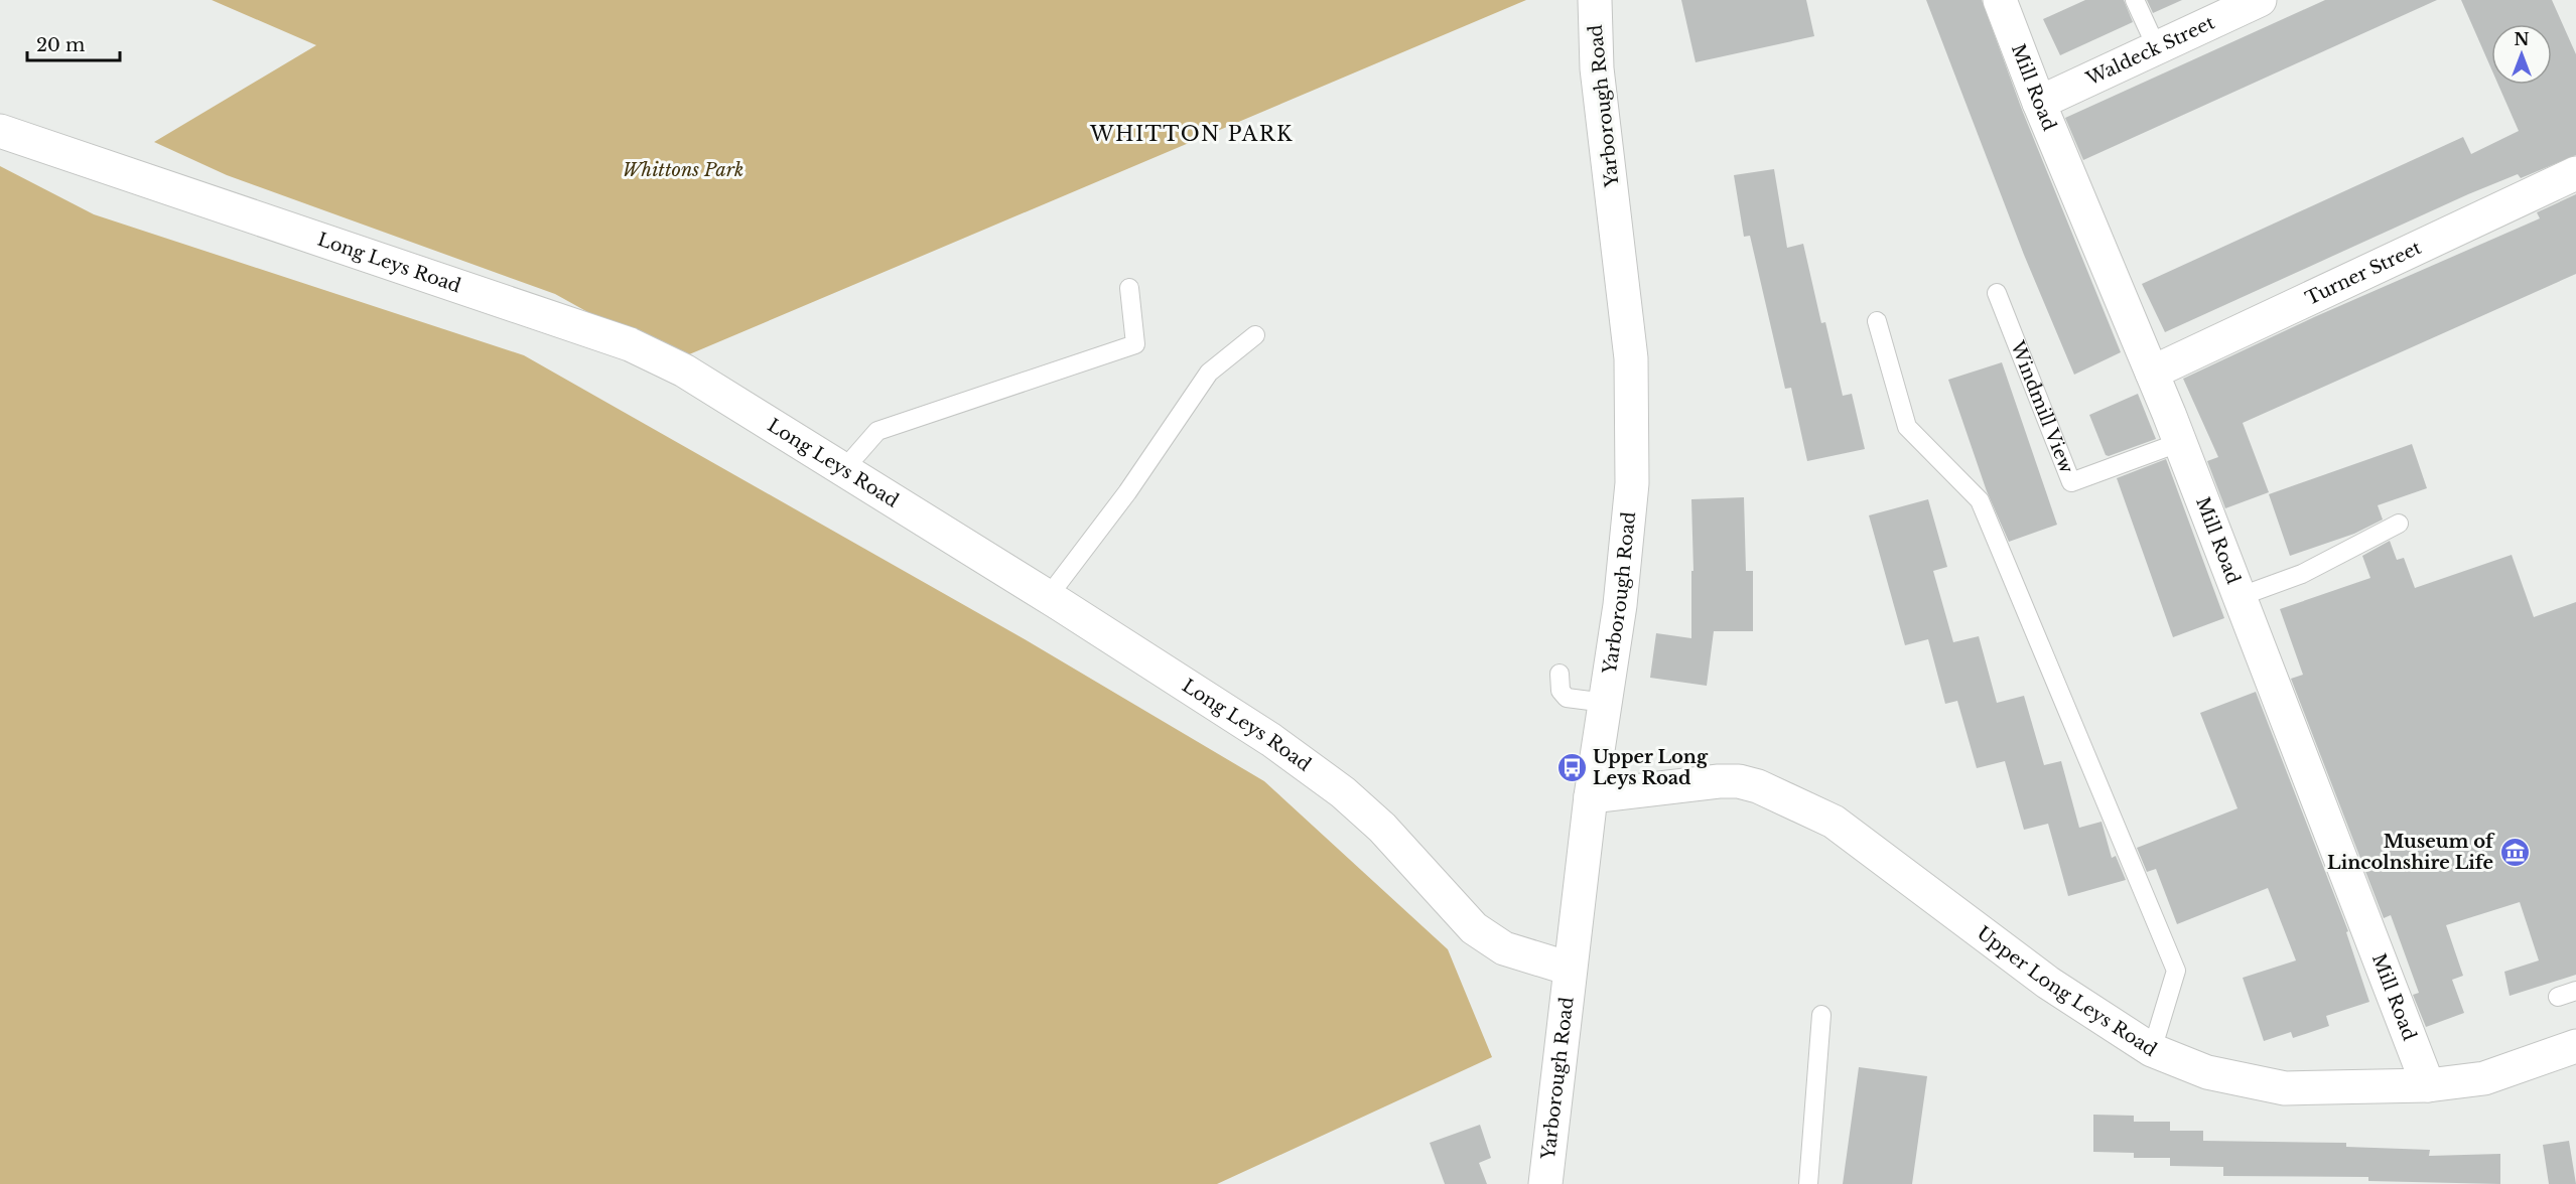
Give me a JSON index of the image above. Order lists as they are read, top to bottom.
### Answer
{
  "streets": {
    "street": [
      "Waldeck Street",
      "Mill Road",
      "Yarborough Road",
      "Long Leys Road",
      "Turner Street",
      "Upper Long Leys Road"
    ],
    "lane": ["Windmill View"]
  },
  "crossings": [
    ["Waldeck Street", "Mill Road"],
    ["Mill Road", "Turner Street"],
    ["Mill Road", "Windmill View"],
    ["Mill Road", "Upper Long Leys Road"],
    ["Yarborough Road", "Long Leys Road"],
    ["Yarborough Road", "Upper Long Leys Road"]
  ],
  "districts": ["WHITTON PARK"],
  "parks": ["Whittons Park"],
  "places": {
    "bus stop": ["Upper Long Leys Road"],
    "museum": ["Museum of Lincolnshire Life"]
  },
  "scale_bar": "20 m",
  "north": "top"
}
